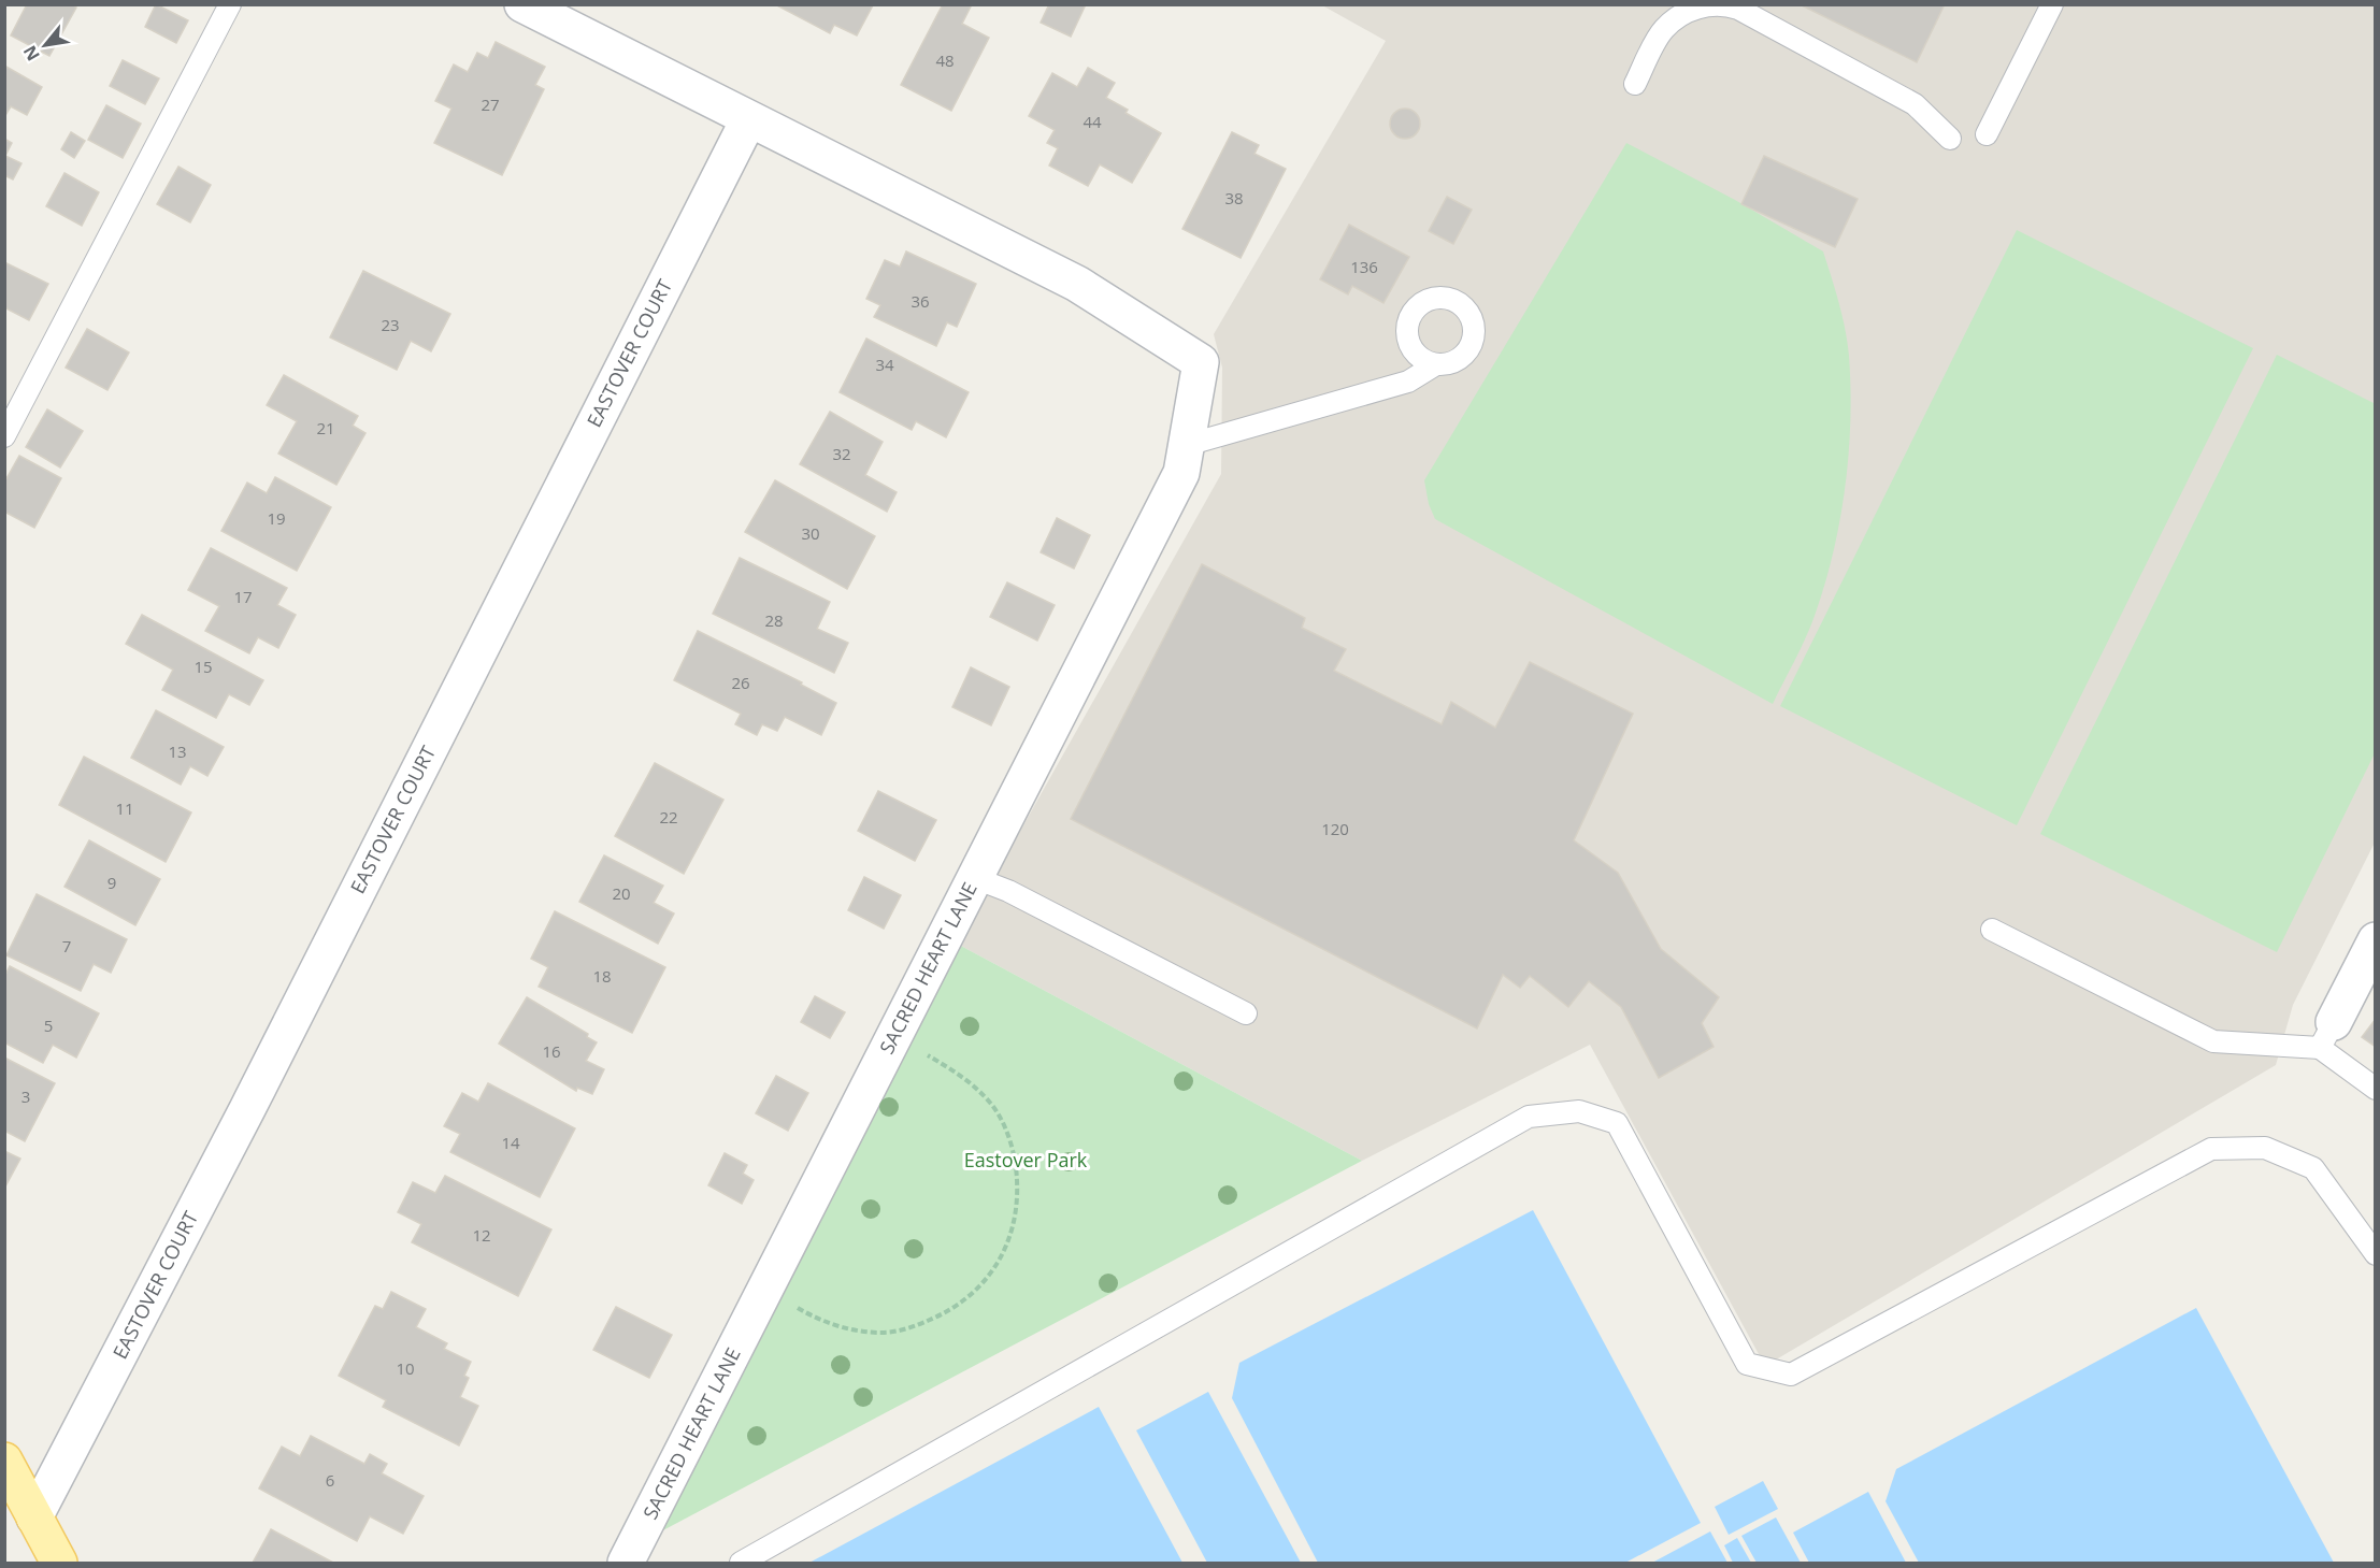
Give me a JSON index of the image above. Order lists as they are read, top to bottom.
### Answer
{
  "streets": {
    "street": ["EASTOVER COURT", "SACRED HEART LANE"]
  },
  "crossings": [
    ["EASTOVER COURT", "SACRED HEART LANE"]
  ],
  "parks": ["Eastover Park"],
  "house_numbers": [
    "48",
    "27",
    "44",
    "38",
    "136",
    "36",
    "23",
    "34",
    "21",
    "32",
    "19",
    "30",
    "17",
    "28",
    "15",
    "26",
    "13",
    "11",
    "22",
    "120",
    "9",
    "20",
    "7",
    "18",
    "5",
    "16",
    "3",
    "14",
    "12",
    "10",
    "6"
  ],
  "north": "bottom left"
}
